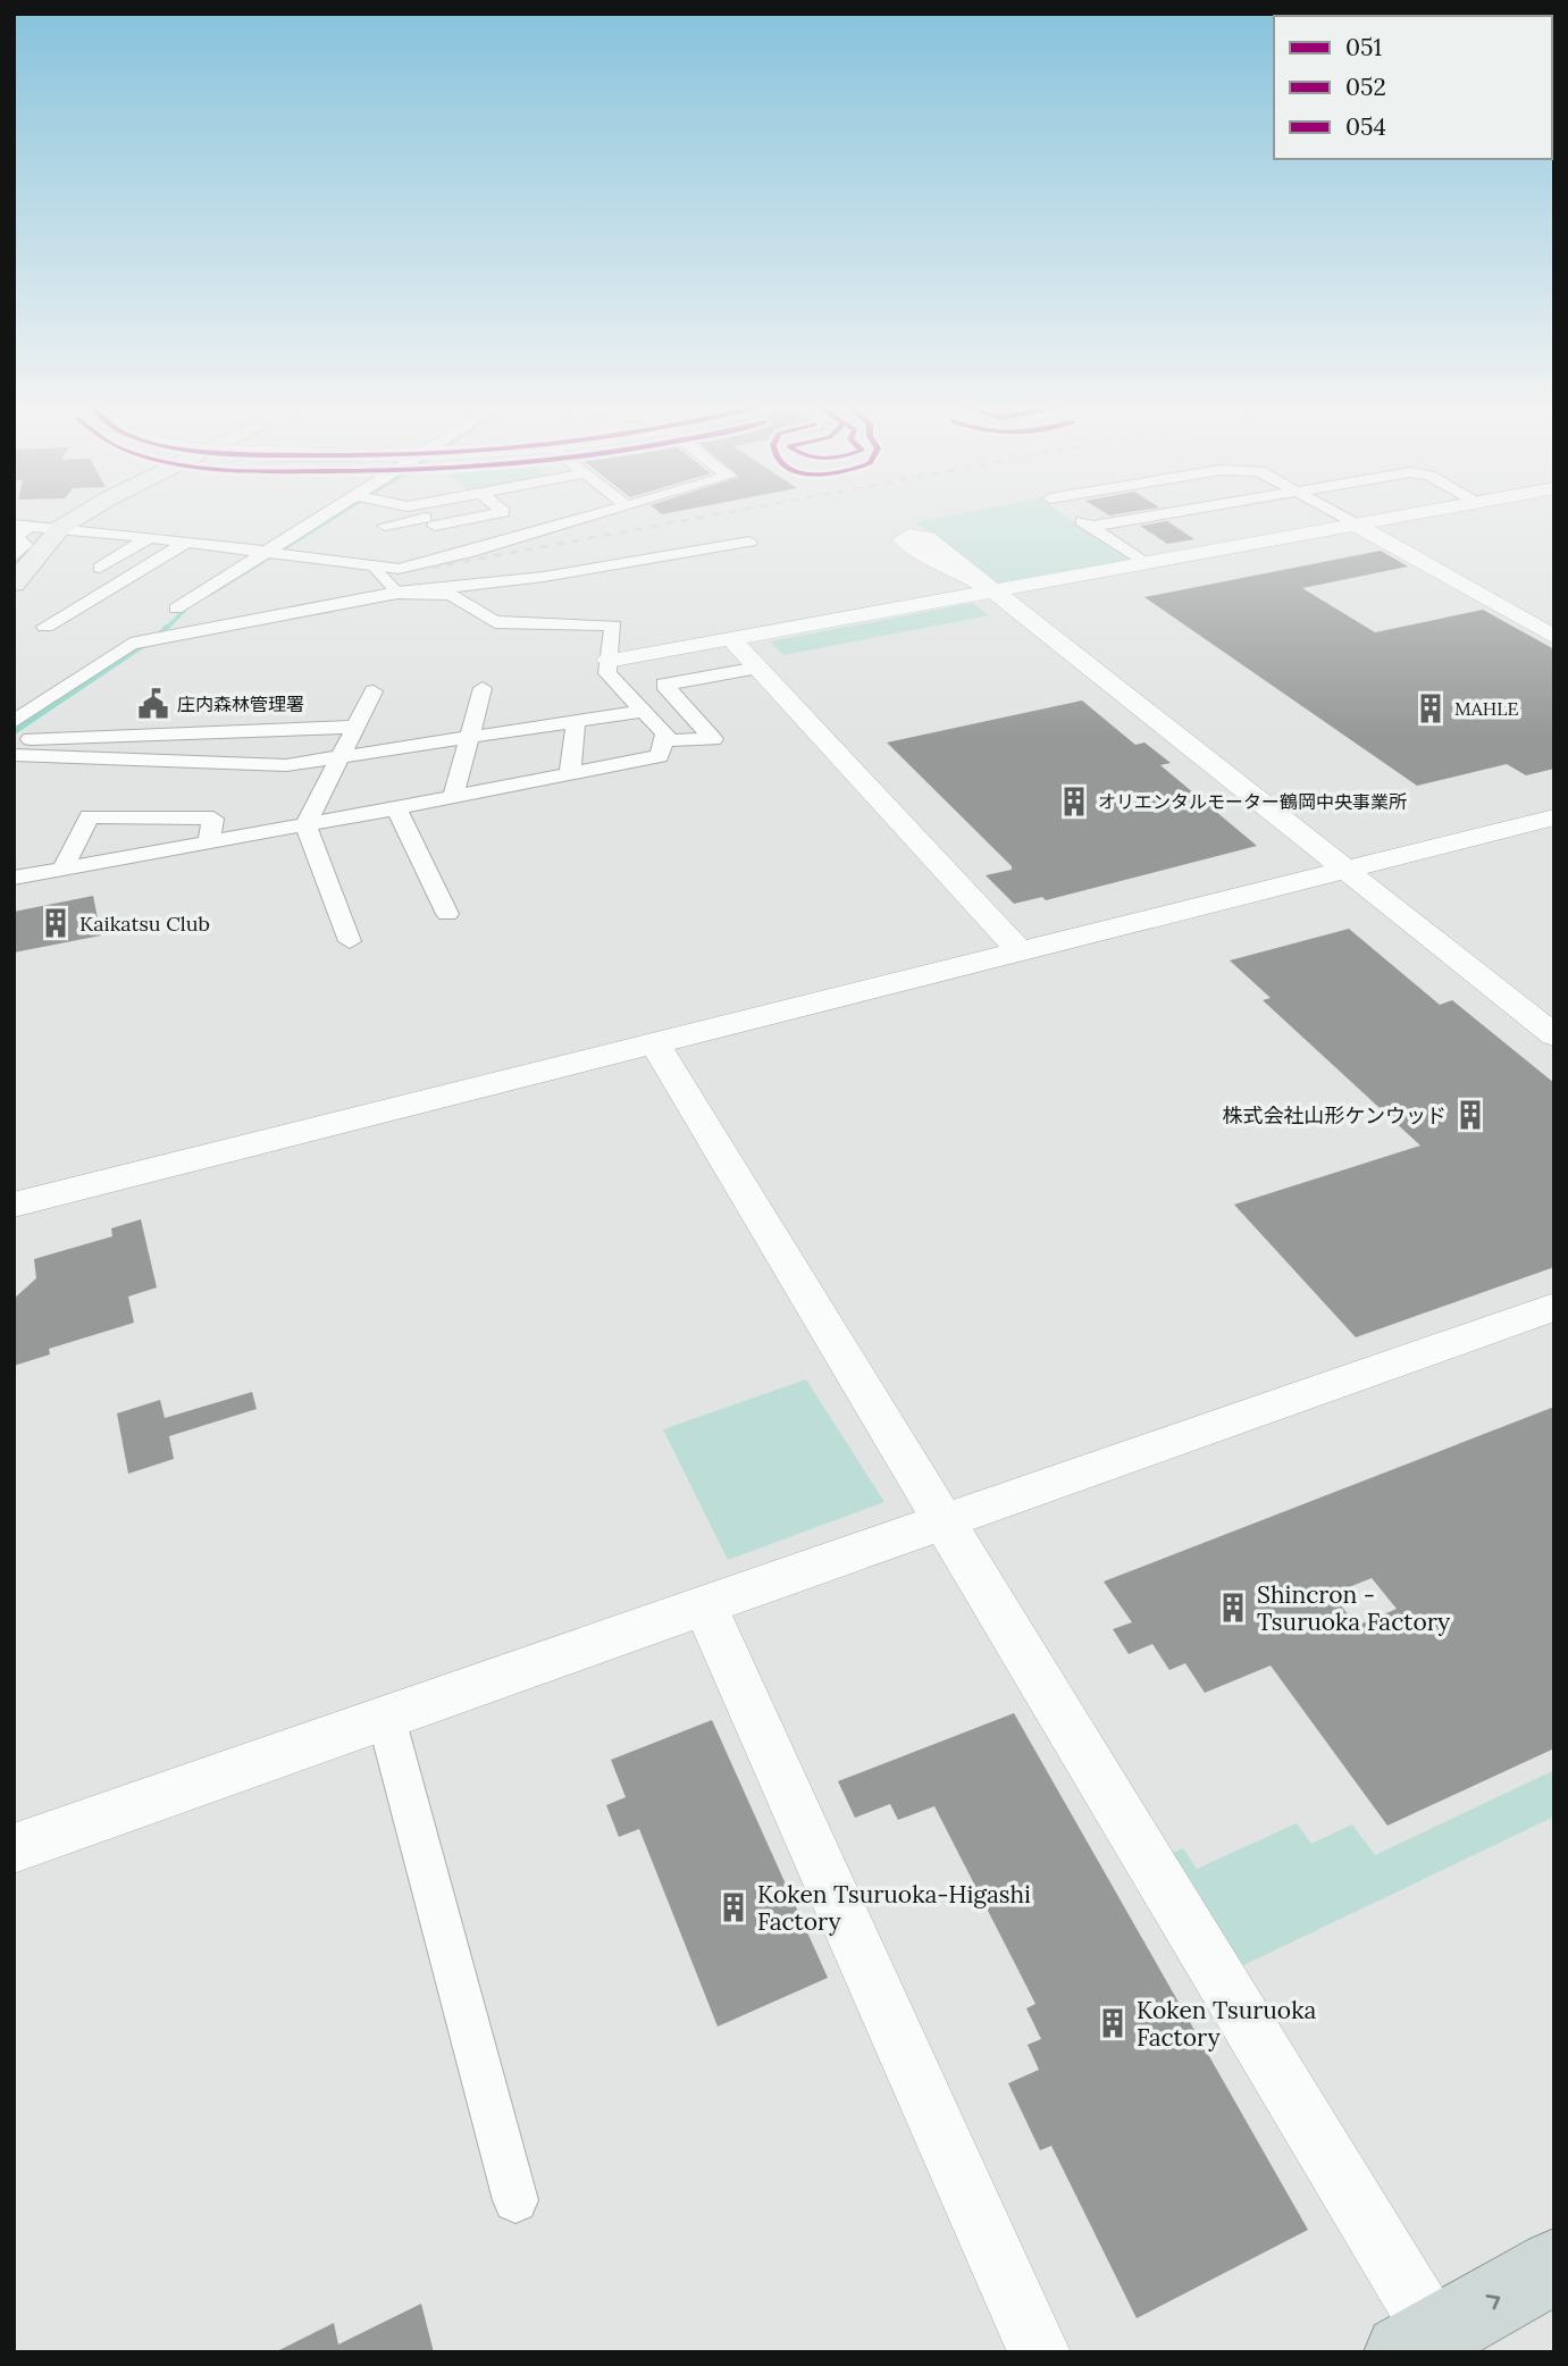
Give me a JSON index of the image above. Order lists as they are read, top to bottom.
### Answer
{
  "places": {
    "public building": ["庄内森林管理署"],
    "building": [
      "MAHLE",
      "オリエンタルモーター鶴岡中央事業所",
      "Kaikatsu Club",
      "株式会社山形ケンウッド",
      "Shincron - Tsuruoka Factory",
      "Koken Tsuruoka-Higashi Factory",
      "Koken Tsuruoka Factory"
    ]
  },
  "legend": ["051", "052", "054"]
}
